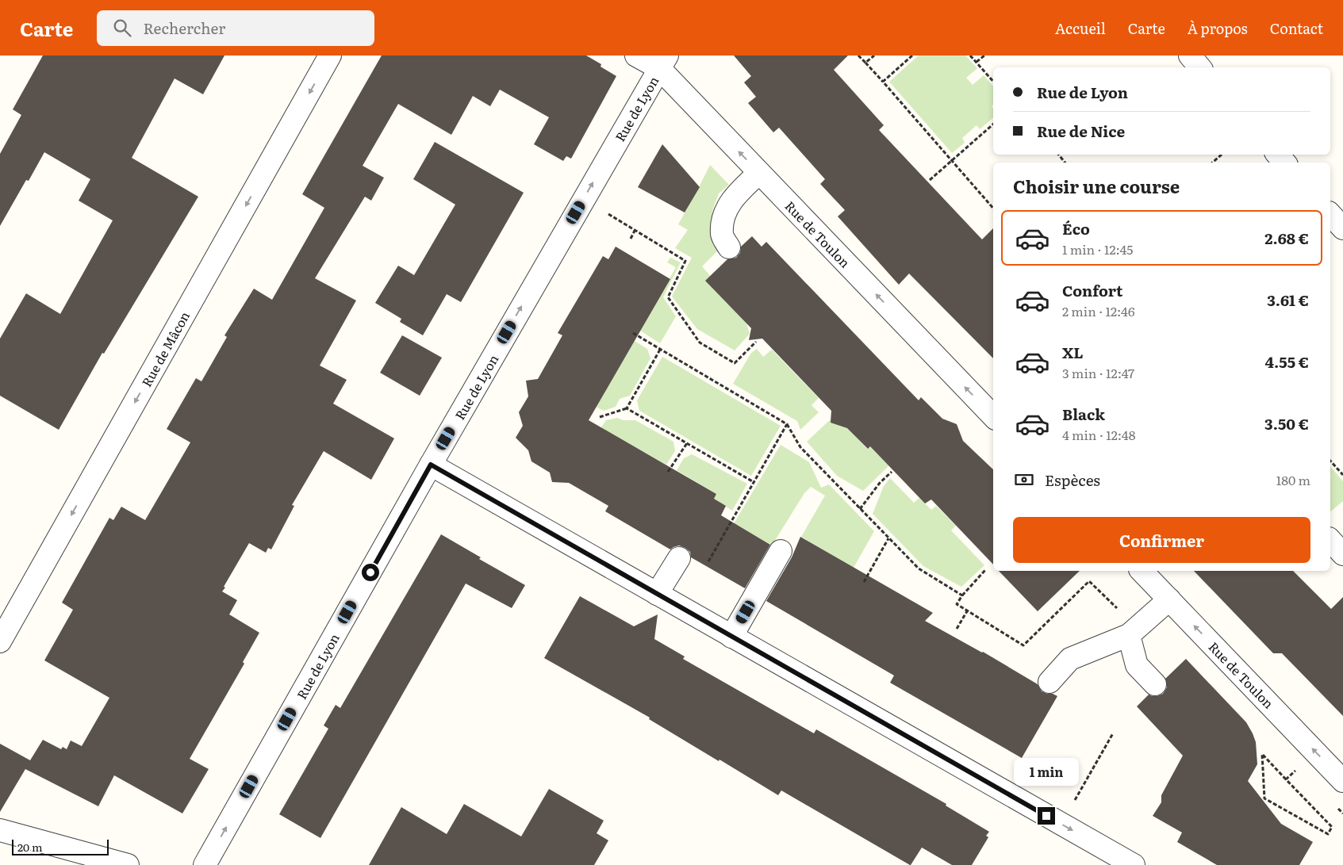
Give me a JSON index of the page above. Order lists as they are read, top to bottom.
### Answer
{
  "streets": {
    "street": ["Rue de Lyon", "Rue de Toulon", "Rue de Mâcon"]
  },
  "crossings": [
    ["Rue de Lyon", "Rue de Toulon"]
  ],
  "one_way": ["Rue de Lyon", "Rue de Toulon", "Rue de Mâcon"],
  "scale_bar": "20 m",
  "page": {
    "header": "Carte",
    "search": "Rechercher",
    "nav": [
      "Accueil",
      "Carte",
      "À propos",
      "Contact"
    ],
    "banner": ["Rue de Lyon", "Rue de Nice"],
    "heading": "Choisir une course",
    "list": [
      {
        "name": "Éco",
        "note": "1 min · 12:45",
        "value": "2.68 €"
      },
      {
        "name": "Confort",
        "note": "2 min · 12:46",
        "value": "3.61 €"
      },
      {
        "name": "XL",
        "note": "3 min · 12:47",
        "value": "4.55 €"
      },
      {
        "name": "Black",
        "note": "4 min · 12:48",
        "value": "3.50 €"
      }
    ],
    "pay": ["Espèces", "180 m"],
    "buttons": "Confirmer",
    "bubble": "1 min",
    "scale": "20 m"
  }
}
